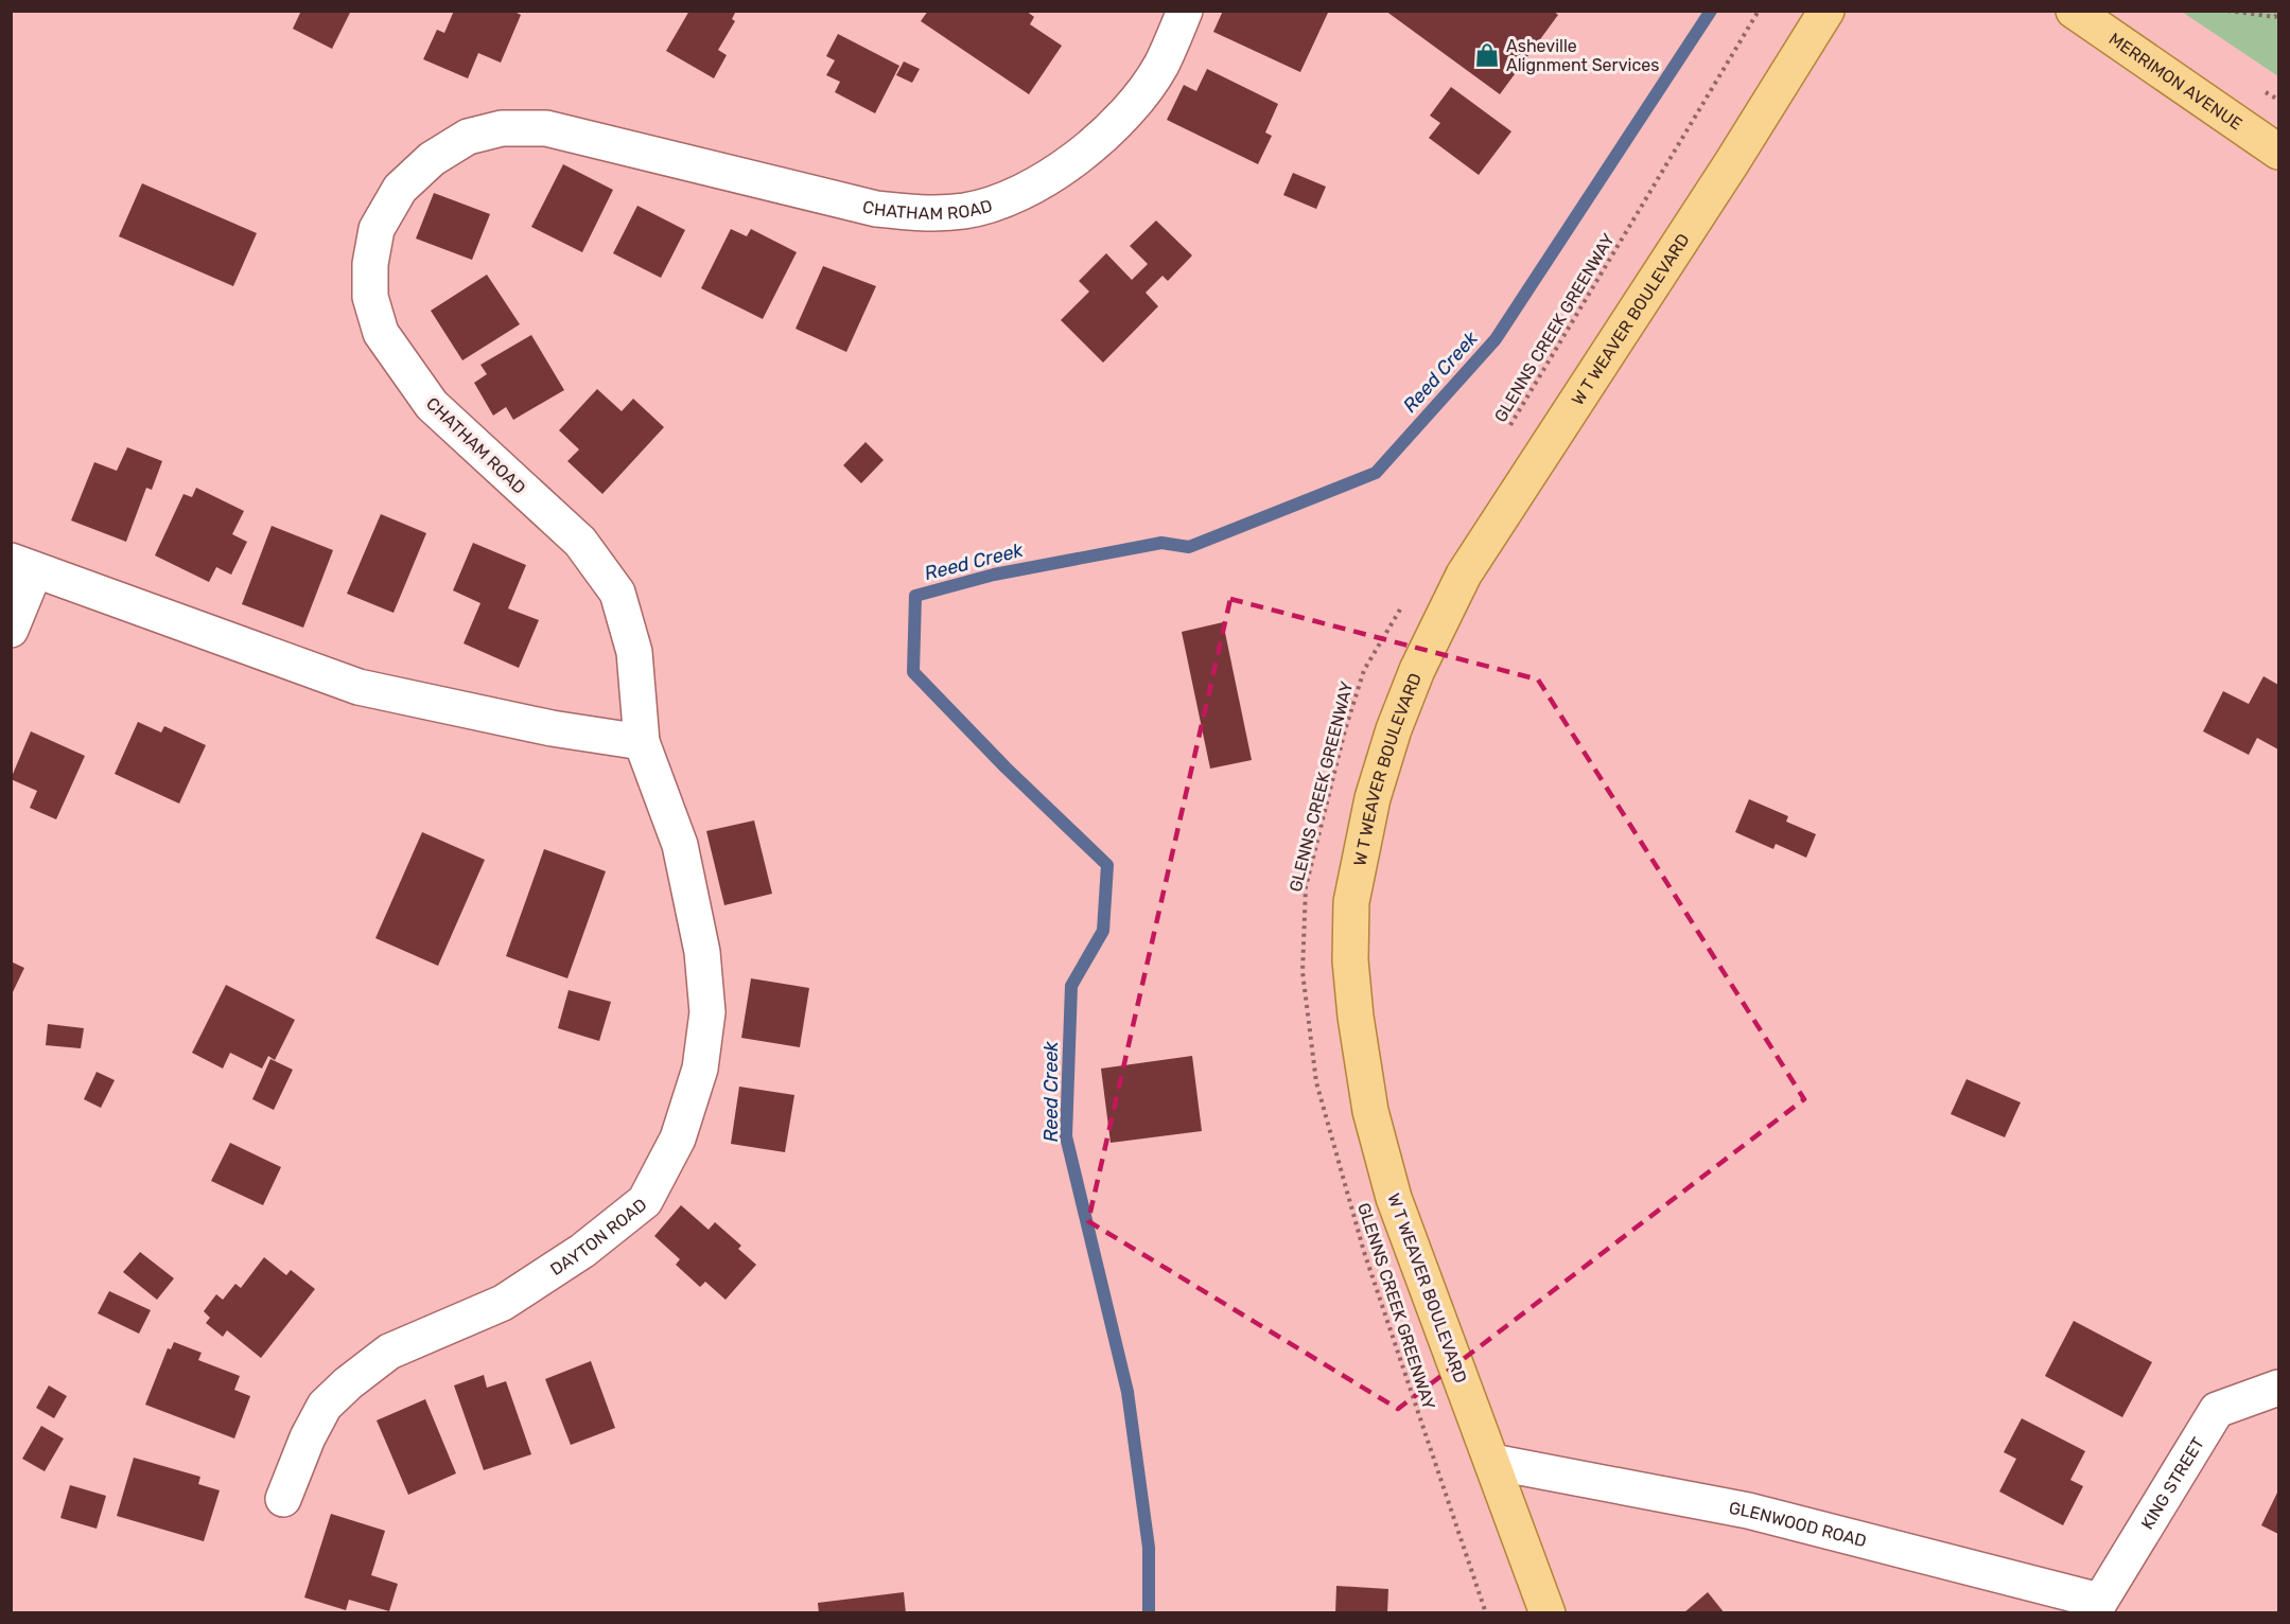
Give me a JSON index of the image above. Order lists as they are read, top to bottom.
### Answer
{
  "streets": {
    "main road": ["MERRIMON AVENUE", "W T WEAVER BOULEVARD"],
    "street": [
      "CHATHAM ROAD",
      "DAYTON ROAD",
      "KING STREET",
      "GLENWOOD ROAD"
    ],
    "path": ["GLENNS CREEK GREENWAY"]
  },
  "crossings": [
    ["CHATHAM ROAD", "DAYTON ROAD"],
    ["W T WEAVER BOULEVARD", "GLENWOOD ROAD"],
    ["KING STREET", "GLENWOOD ROAD"]
  ],
  "water": ["Reed Creek"],
  "places": {
    "shop": ["Asheville Alignment Services"]
  }
}
